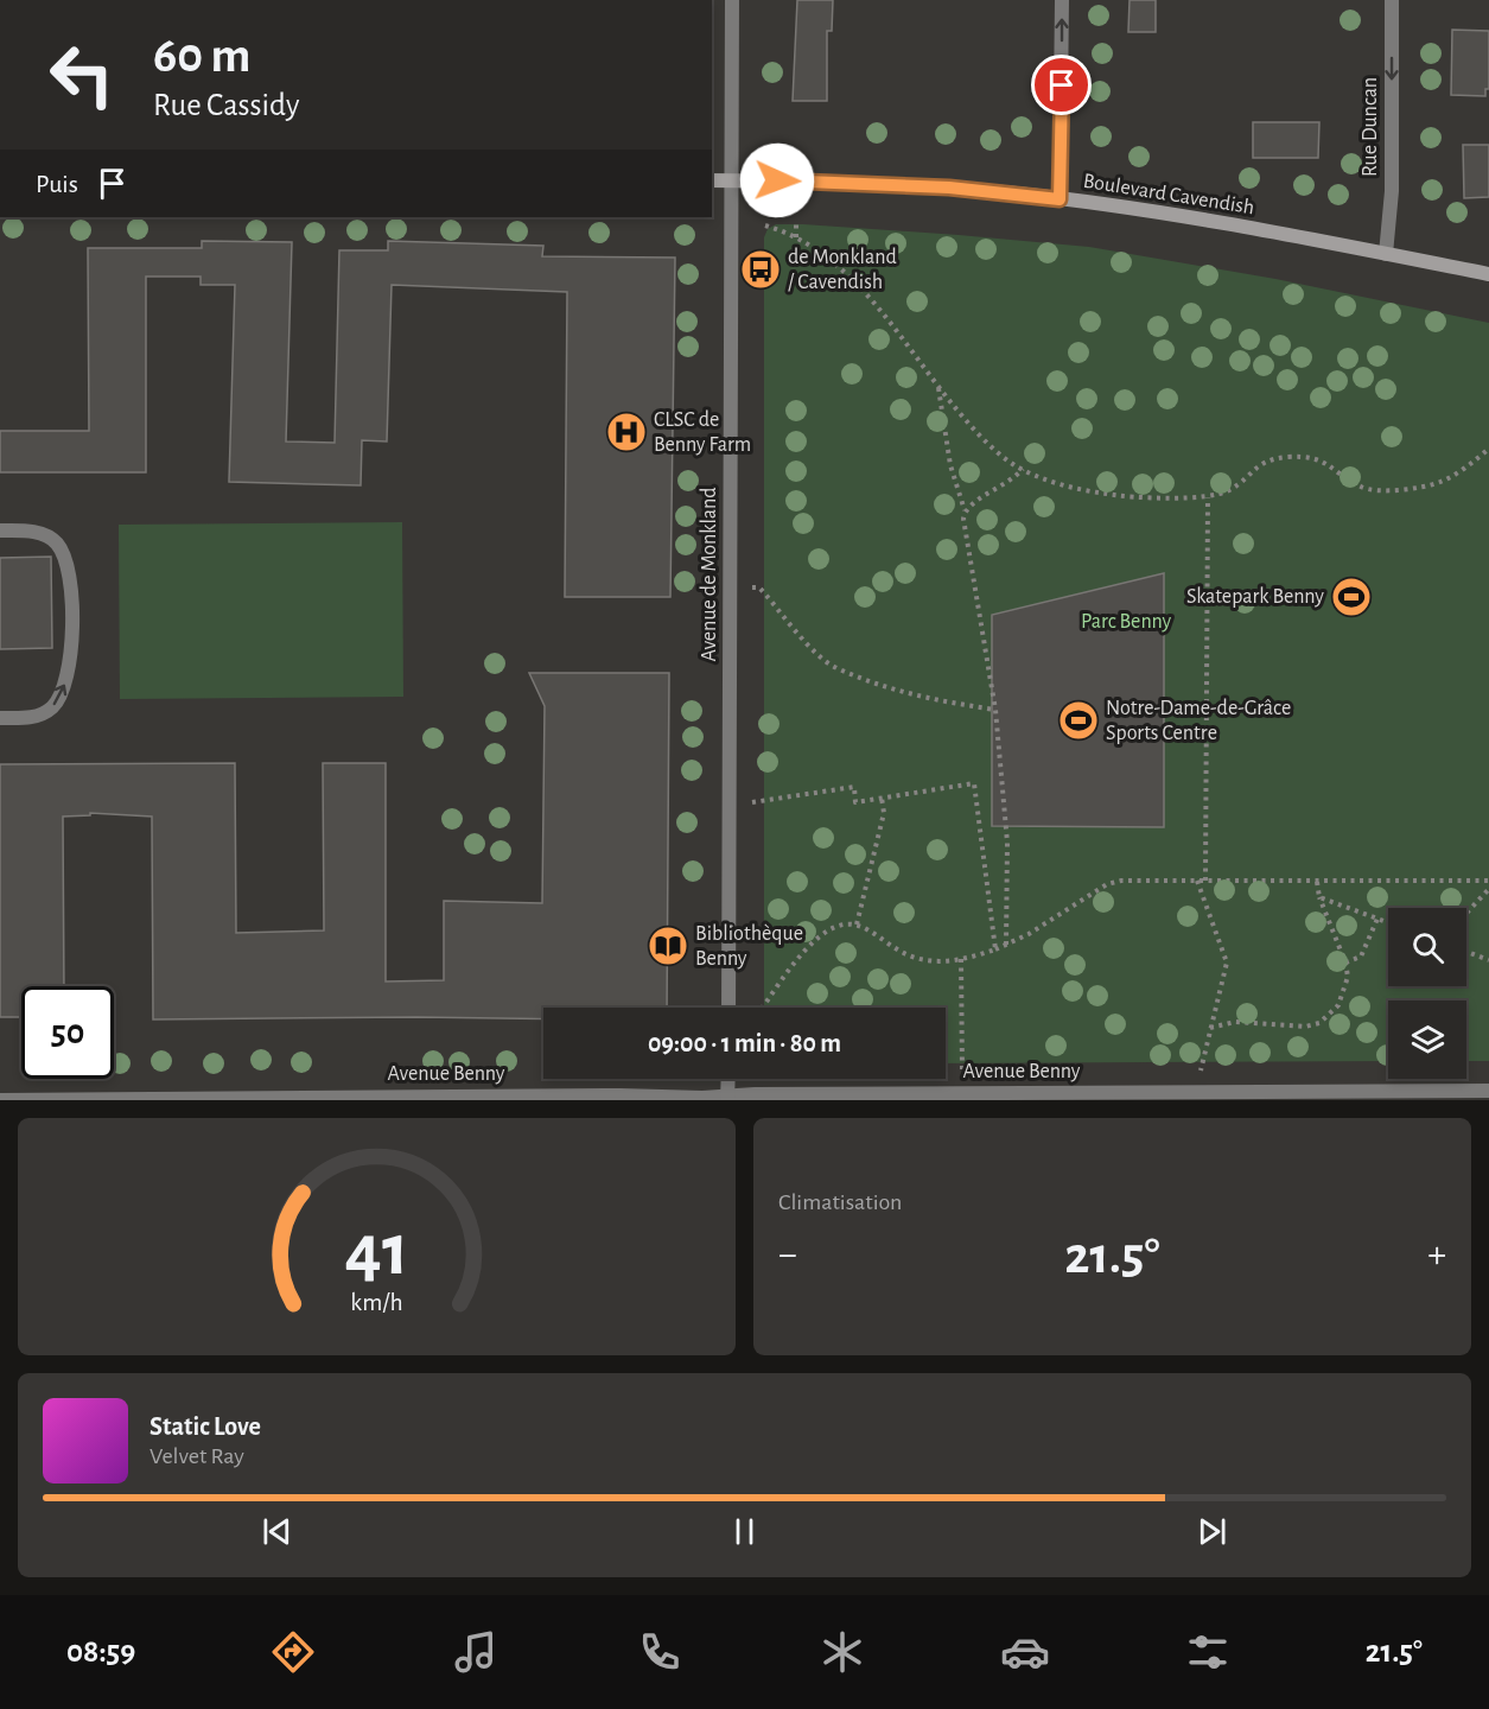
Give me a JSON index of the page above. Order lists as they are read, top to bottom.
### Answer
{
  "streets": {
    "main road": ["Boulevard Cavendish"],
    "street": ["Rue Duncan", "Avenue de Monkland", "Avenue Benny"]
  },
  "crossings": [
    ["Rue Duncan", "Boulevard Cavendish"],
    ["Boulevard Cavendish", "Avenue de Monkland"]
  ],
  "one_way": ["Rue Duncan"],
  "parks": ["Parc Benny"],
  "places": {
    "bus stop": ["de Monkland / Cavendish"],
    "hospital": ["CLSC de Benny Farm"],
    "sports": ["Skatepark Benny", "Notre-Dame-de-Grâce Sports Centre"],
    "library": ["Bibliothèque Benny"]
  },
  "page": {
    "turn": ["60 m", "Rue Cassidy"],
    "then": "Puis",
    "limit": "50",
    "trip": "09:00 · 1 min · 80 m",
    "tile": "Climatisation",
    "heat": ["−", "21.5°", "+"],
    "song": ["Static Love", "Velvet Ray"],
    "tabs": ["08:59", "21.5°"],
    "gauge": ["41", "km/h"]
  }
}
